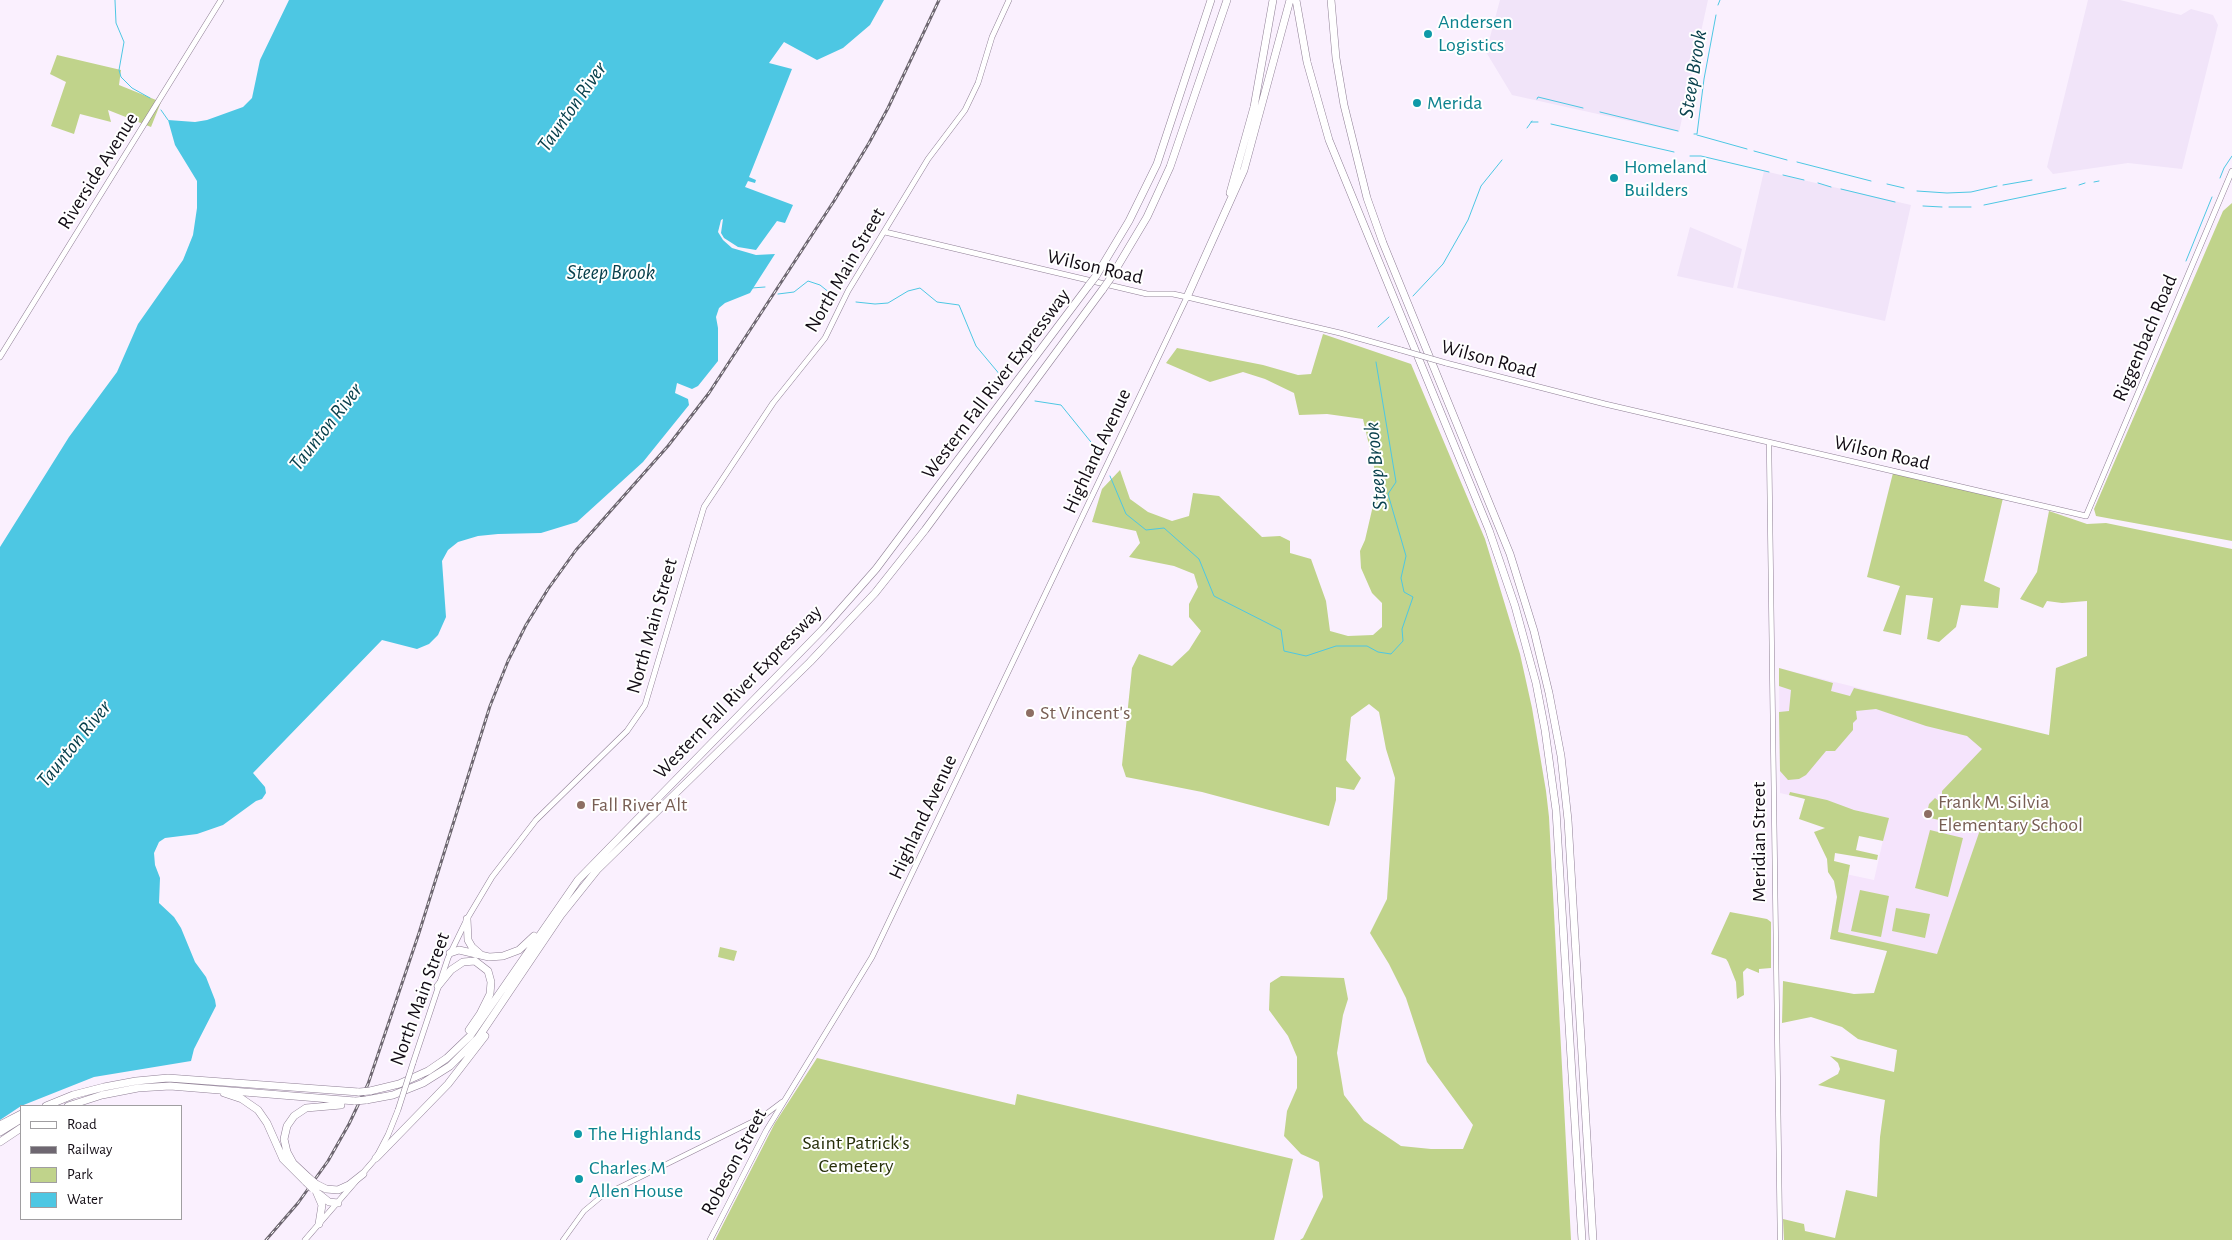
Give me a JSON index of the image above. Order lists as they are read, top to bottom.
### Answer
{
  "streets": {
    "highway": ["Western Fall River Expressway"],
    "main road": [
      "Riverside Avenue",
      "Wilson Road",
      "North Main Street",
      "Riggenbach Road",
      "Highland Avenue",
      "Robeson Street"
    ],
    "street": ["Meridian Street"]
  },
  "crossings": [
    ["Wilson Road", "North Main Street"],
    ["Wilson Road", "Riggenbach Road"],
    ["Wilson Road", "Highland Avenue"],
    ["Wilson Road", "Meridian Street"],
    ["Highland Avenue", "Robeson Street"]
  ],
  "water": ["Steep Brook", "Taunton River"],
  "parks": ["Saint Patrick's Cemetery"],
  "places": [
    "Andersen Logistics",
    "Merida",
    "Homeland Builders",
    "St Vincent's",
    "Fall River Alt",
    "Frank M. Silvia Elementary School",
    "The Highlands",
    "Charles M Allen House"
  ],
  "legend": [
    "Road",
    "Railway",
    "Park",
    "Water"
  ]
}
